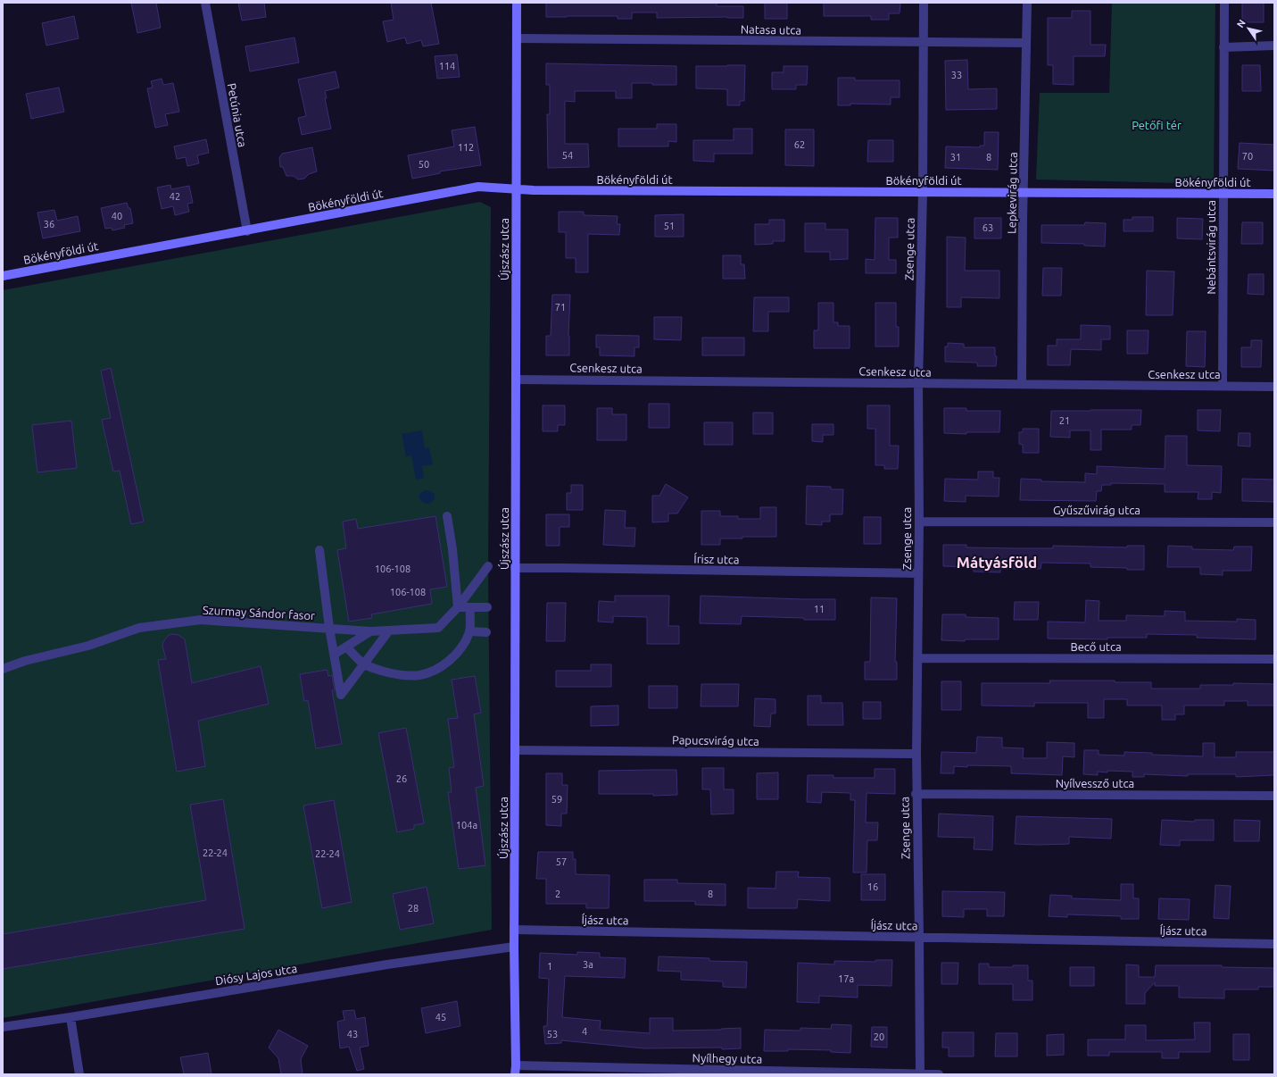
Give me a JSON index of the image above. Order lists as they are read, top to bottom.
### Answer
{
  "streets": {
    "street": [
      "Natasa utca",
      "Petúnia utca",
      "Bökényföldi út",
      "Lepkevirág utca",
      "Nebántsvirág utca",
      "Újszász utca",
      "Zsenge utca",
      "Csenkesz utca",
      "Gyűszűvirág utca",
      "Írisz utca",
      "Szurmay Sándor fasor",
      "Becő utca",
      "Papucsvirág utca",
      "Nyílvessző utca",
      "Íjász utca",
      "Diósy Lajos utca",
      "Nyílhegy utca"
    ]
  },
  "crossings": [
    ["Natasa utca", "Lepkevirág utca"],
    ["Natasa utca", "Újszász utca"],
    ["Natasa utca", "Zsenge utca"],
    ["Petúnia utca", "Bökényföldi út"],
    ["Bökényföldi út", "Lepkevirág utca"],
    ["Bökényföldi út", "Nebántsvirág utca"],
    ["Bökényföldi út", "Újszász utca"],
    ["Bökényföldi út", "Zsenge utca"],
    ["Lepkevirág utca", "Csenkesz utca"],
    ["Nebántsvirág utca", "Csenkesz utca"],
    ["Újszász utca", "Csenkesz utca"],
    ["Újszász utca", "Írisz utca"],
    ["Újszász utca", "Papucsvirág utca"],
    ["Újszász utca", "Íjász utca"],
    ["Újszász utca", "Diósy Lajos utca"],
    ["Újszász utca", "Nyílhegy utca"],
    ["Zsenge utca", "Csenkesz utca"],
    ["Zsenge utca", "Gyűszűvirág utca"],
    ["Zsenge utca", "Írisz utca"],
    ["Zsenge utca", "Becő utca"],
    ["Zsenge utca", "Papucsvirág utca"],
    ["Zsenge utca", "Nyílvessző utca"],
    ["Zsenge utca", "Íjász utca"],
    ["Zsenge utca", "Nyílhegy utca"]
  ],
  "districts": ["Mátyásföld"],
  "parks": ["Petőfi tér"],
  "house_numbers": [
    "114",
    "33",
    "62",
    "112",
    "54",
    "70",
    "31",
    "8",
    "50",
    "42",
    "40",
    "36",
    "51",
    "63",
    "71",
    "21",
    "106-108",
    "106-108",
    "11",
    "26",
    "59",
    "104a",
    "22-24",
    "22-24",
    "57",
    "16",
    "2",
    "8",
    "28",
    "3a",
    "1",
    "17a",
    "45",
    "4",
    "43",
    "53",
    "20"
  ],
  "north": "top left"
}
